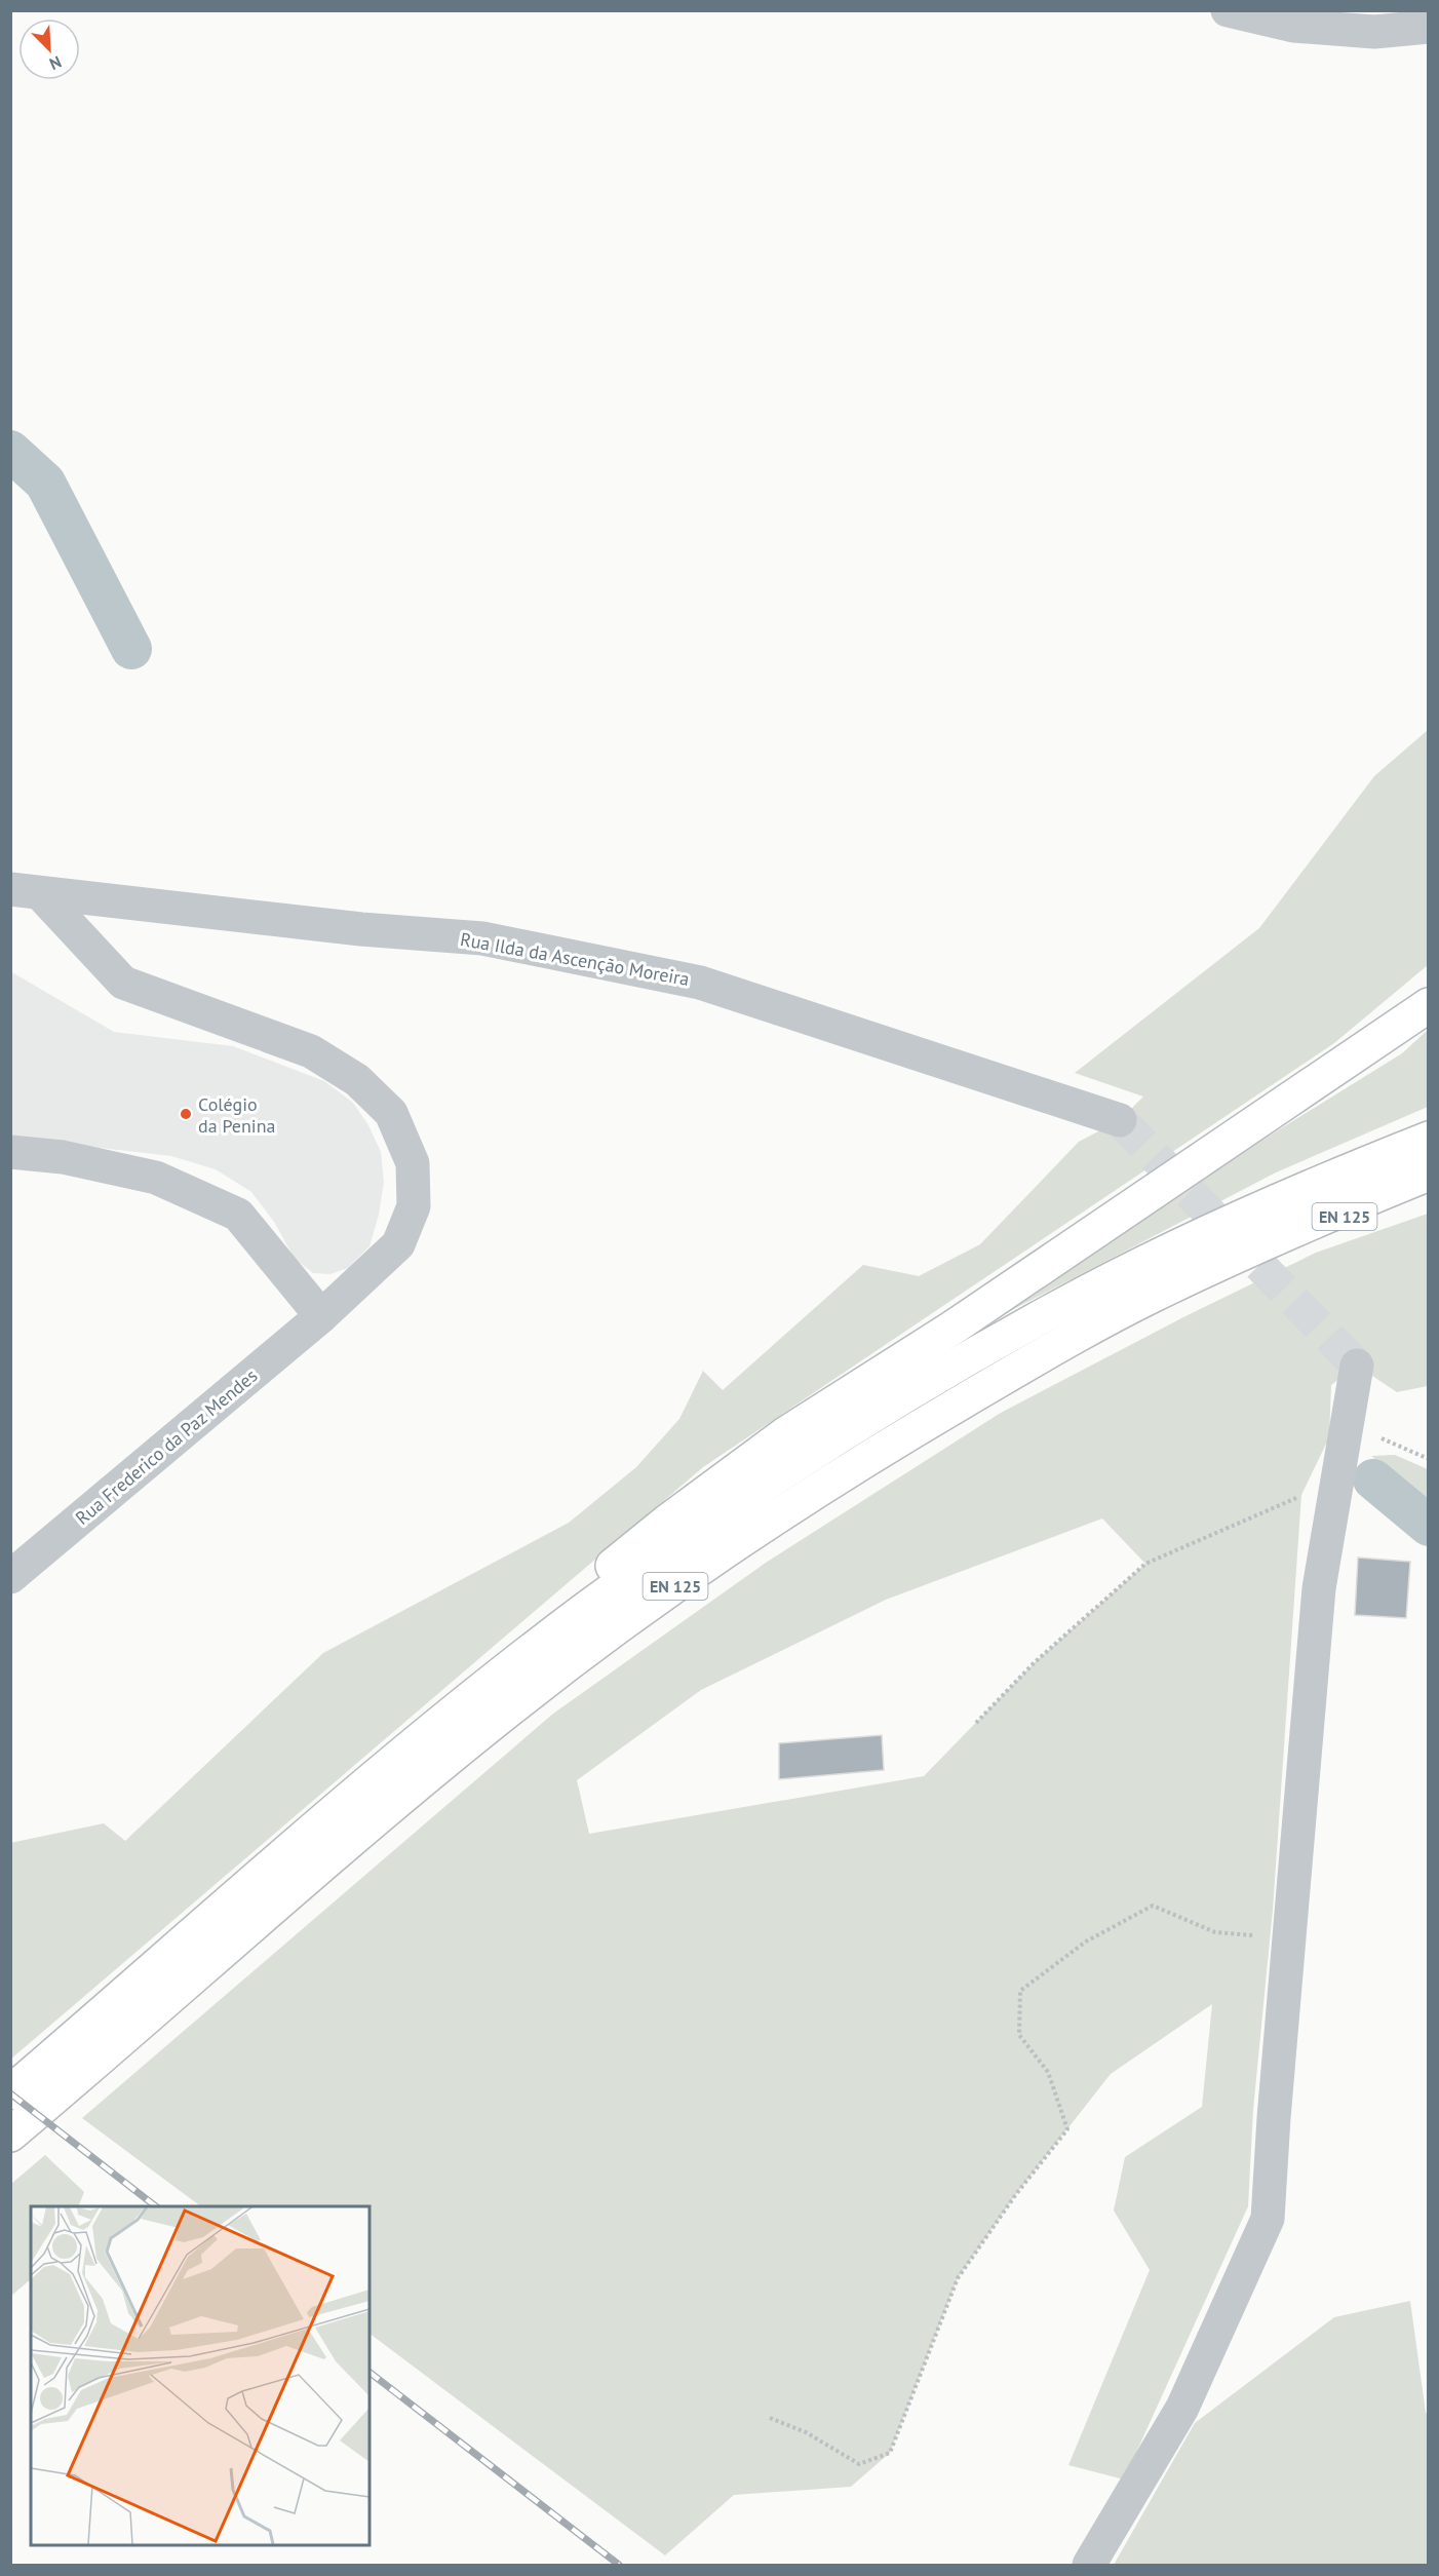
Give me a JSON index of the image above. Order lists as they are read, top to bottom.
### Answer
{
  "streets": {
    "main road": ["EN 125"],
    "street": ["Rua Ilda da Ascenção Moreira", "Rua Frederico da Paz Mendes"]
  },
  "crossings": [
    ["Rua Ilda da Ascenção Moreira", "Rua Frederico da Paz Mendes"]
  ],
  "places": ["Colégio da Penina"],
  "north": "bottom right"
}
